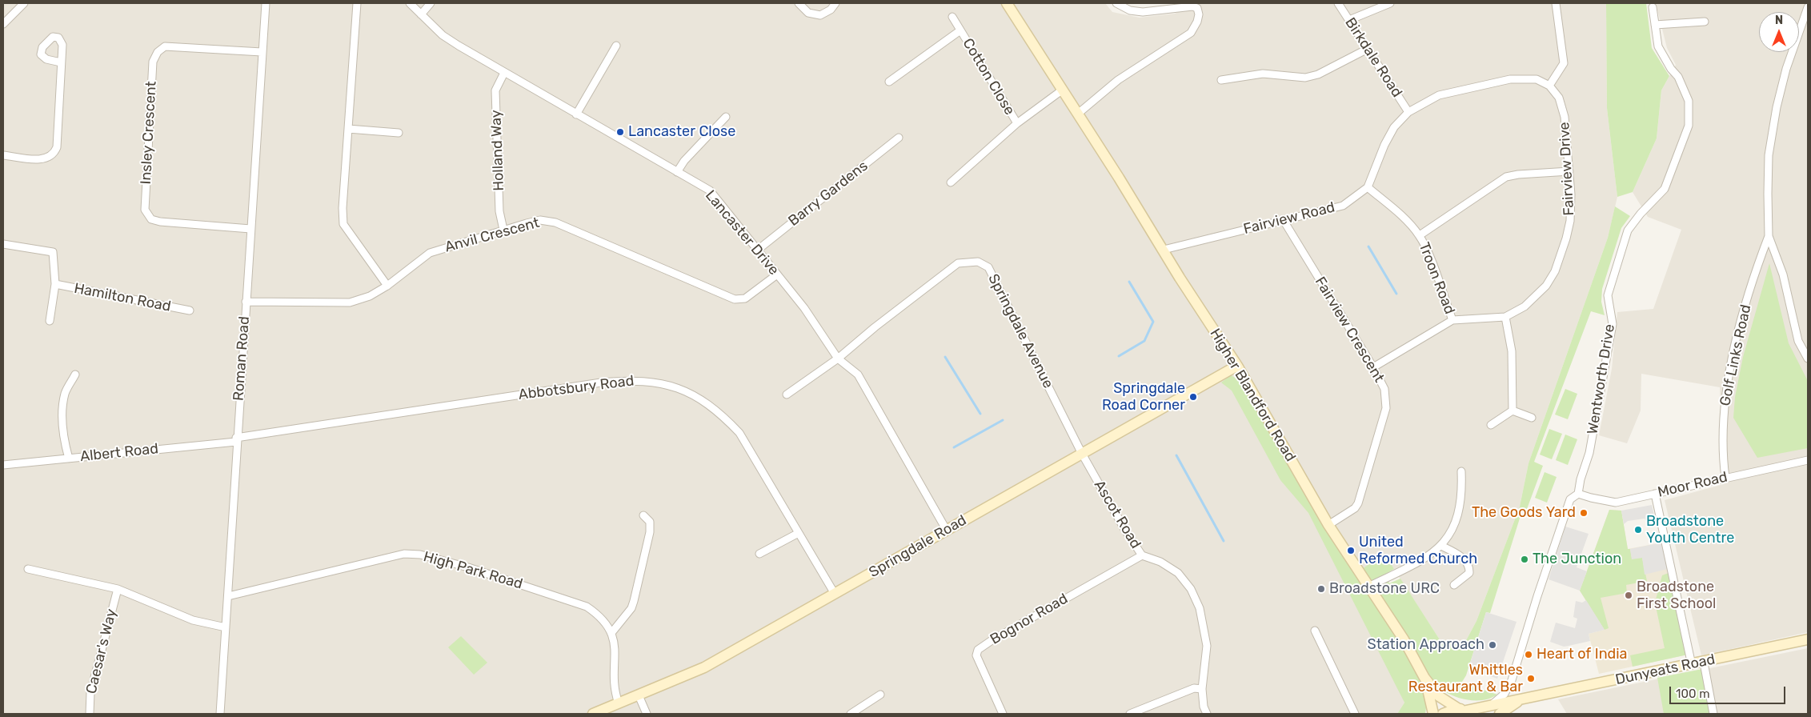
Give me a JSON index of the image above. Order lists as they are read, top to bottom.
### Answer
{
  "streets": {
    "street": [
      "Birkdale Road",
      "Cotton Close",
      "Insley Crescent",
      "Holland Way",
      "Fairview Drive",
      "Barry Gardens",
      "Fairview Road",
      "Lancaster Drive",
      "Anvil Crescent",
      "Troon Road",
      "Hamilton Road",
      "Fairview Crescent",
      "Springdale Avenue",
      "Golf Links Road",
      "Roman Road",
      "Wentworth Drive",
      "Abbotsbury Road",
      "Higher Blandford Road",
      "Albert Road",
      "Moor Road",
      "Ascot Road",
      "Springdale Road",
      "High Park Road",
      "Bognor Road",
      "Caesar's Way",
      "Dunyeats Road"
    ]
  },
  "crossings": [
    ["Cotton Close", "Higher Blandford Road"],
    ["Insley Crescent", "Roman Road"],
    ["Holland Way", "Lancaster Drive"],
    ["Holland Way", "Anvil Crescent"],
    ["Fairview Drive", "Troon Road"],
    ["Fairview Drive", "Fairview Crescent"],
    ["Barry Gardens", "Lancaster Drive"],
    ["Fairview Road", "Troon Road"],
    ["Fairview Road", "Fairview Crescent"],
    ["Fairview Road", "Higher Blandford Road"],
    ["Lancaster Drive", "Anvil Crescent"],
    ["Lancaster Drive", "Springdale Avenue"],
    ["Anvil Crescent", "Roman Road"],
    ["Fairview Crescent", "Higher Blandford Road"],
    ["Springdale Avenue", "Ascot Road"],
    ["Springdale Avenue", "Springdale Road"],
    ["Golf Links Road", "Moor Road"],
    ["Roman Road", "Abbotsbury Road"],
    ["Roman Road", "Albert Road"],
    ["Roman Road", "High Park Road"],
    ["Roman Road", "Caesar's Way"],
    ["Wentworth Drive", "Moor Road"],
    ["Abbotsbury Road", "Albert Road"],
    ["Abbotsbury Road", "Springdale Road"],
    ["Higher Blandford Road", "Springdale Road"],
    ["Higher Blandford Road", "Dunyeats Road"],
    ["Ascot Road", "Springdale Road"],
    ["Ascot Road", "Bognor Road"],
    ["Springdale Road", "High Park Road"]
  ],
  "places": [
    "Lancaster Close",
    "Springdale Road Corner",
    "The Goods Yard",
    "Broadstone Youth Centre",
    "United Reformed Church",
    "The Junction",
    "Broadstone URC",
    "Broadstone First School",
    "Station Approach",
    "Heart of India",
    "Whittles Restaurant & Bar"
  ],
  "scale_bar": "100 m",
  "north": "top"
}
